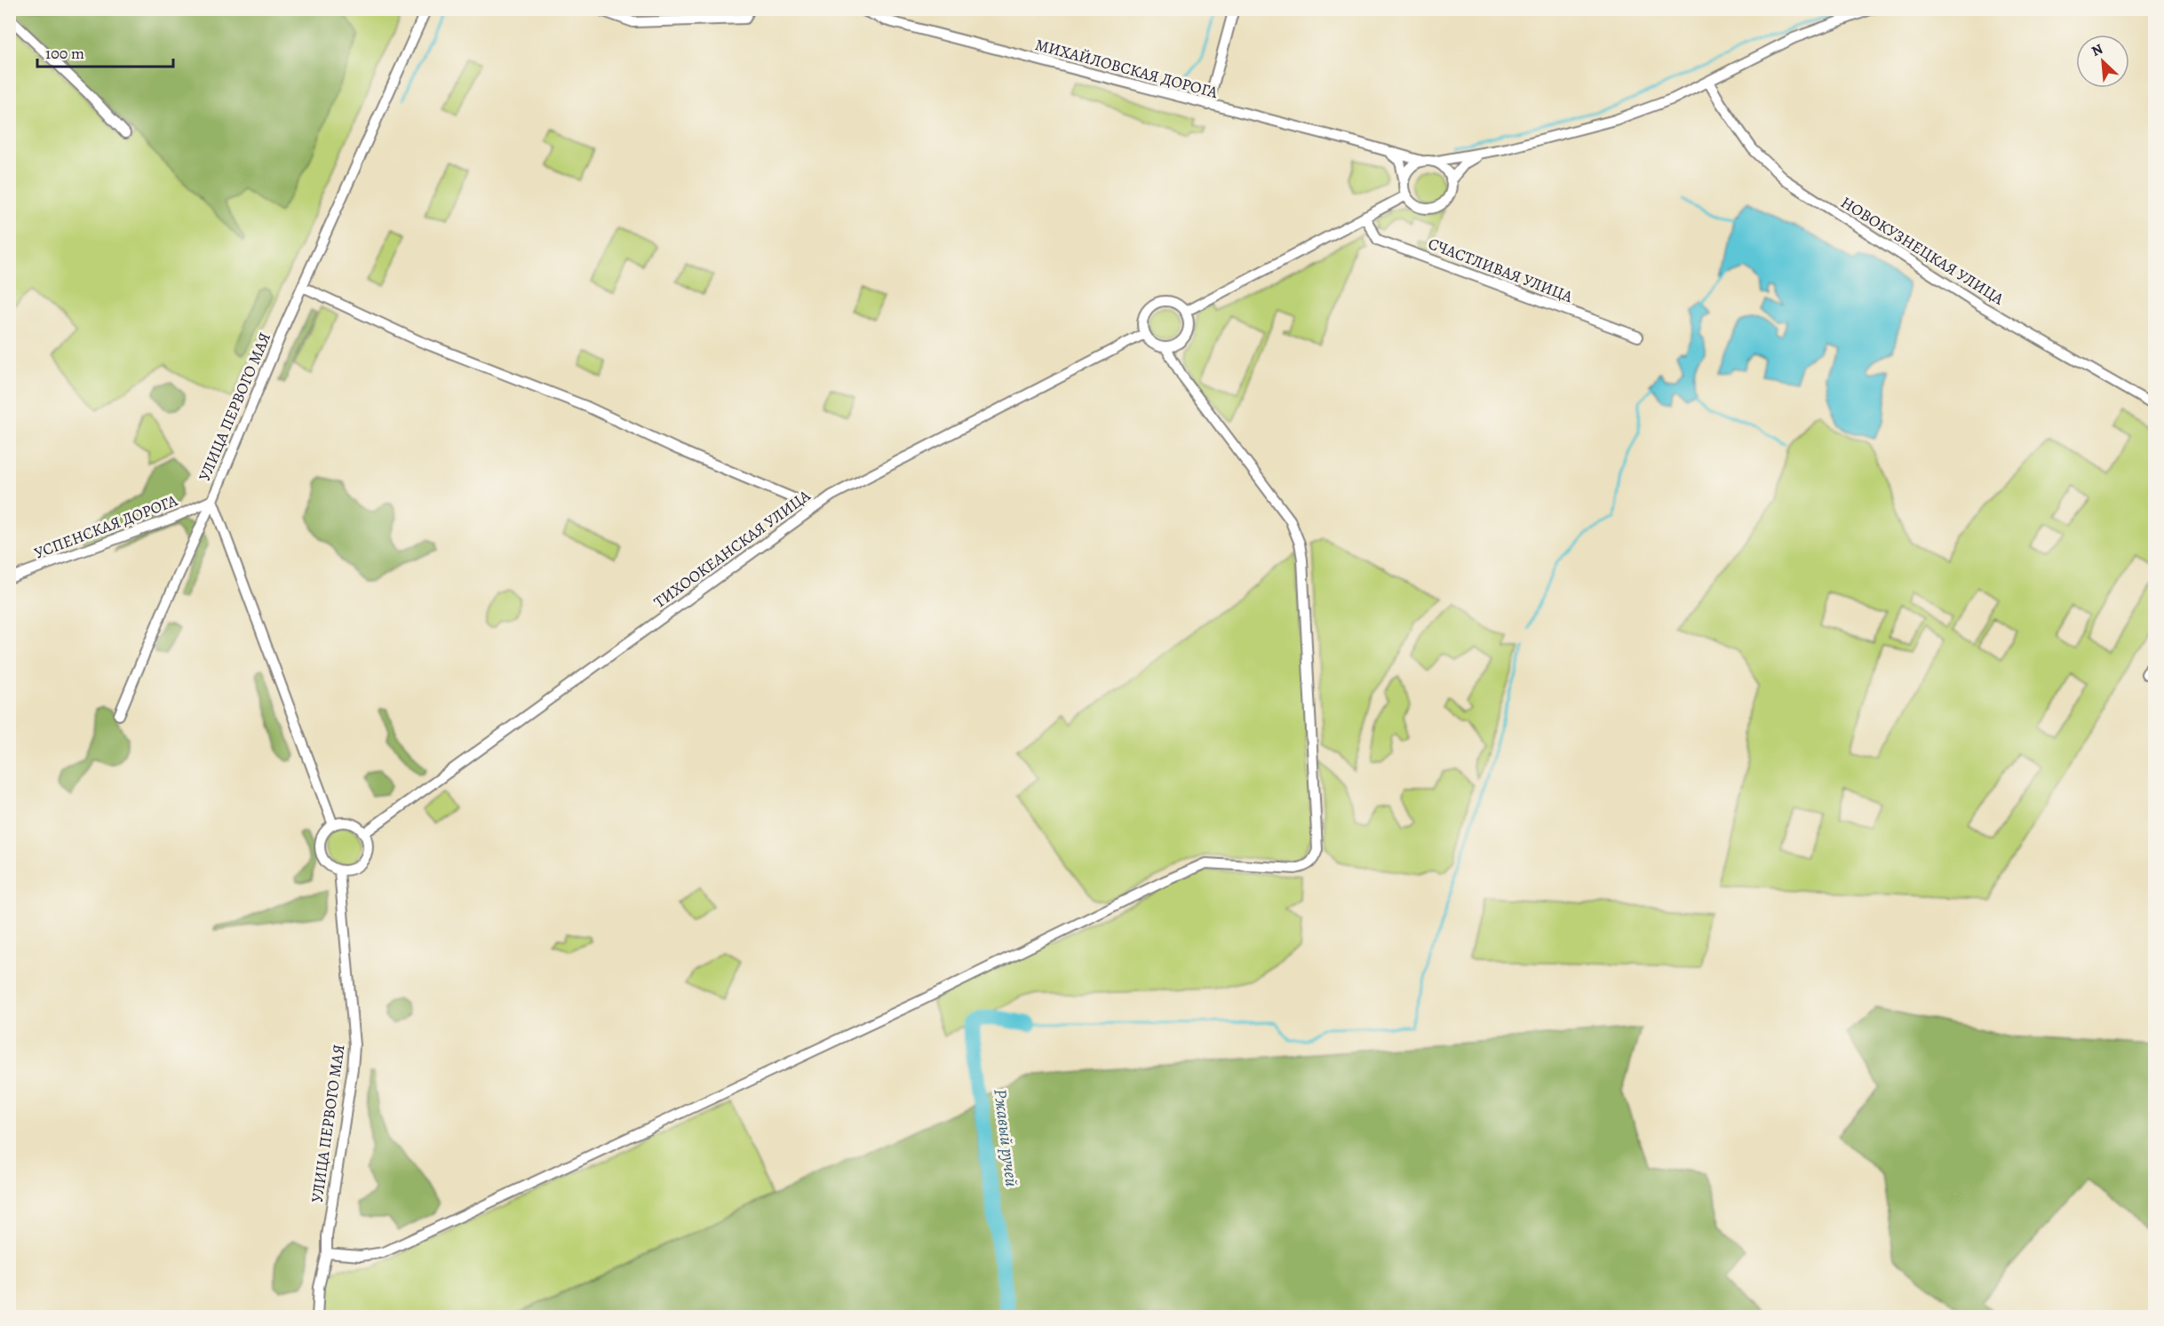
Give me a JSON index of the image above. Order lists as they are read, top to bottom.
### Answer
{
  "streets": {
    "street": [
      "МИХАЙЛОВСКАЯ ДОРОГА",
      "НОВОКУЗНЕЦКАЯ УЛИЦА",
      "СЧАСТЛИВАЯ УЛИЦА",
      "УЛИЦА ПЕРВОГО МАЯ",
      "УСПЕНСКАЯ ДОРОГА",
      "ТИХООКЕАНСКАЯ УЛИЦА"
    ]
  },
  "crossings": [
    ["УЛИЦА ПЕРВОГО МАЯ", "УСПЕНСКАЯ ДОРОГА"],
    ["УЛИЦА ПЕРВОГО МАЯ", "ТИХООКЕАНСКАЯ УЛИЦА"]
  ],
  "water": ["Ржавый ручей"],
  "scale_bar": "100 m",
  "north": "top left"
}
